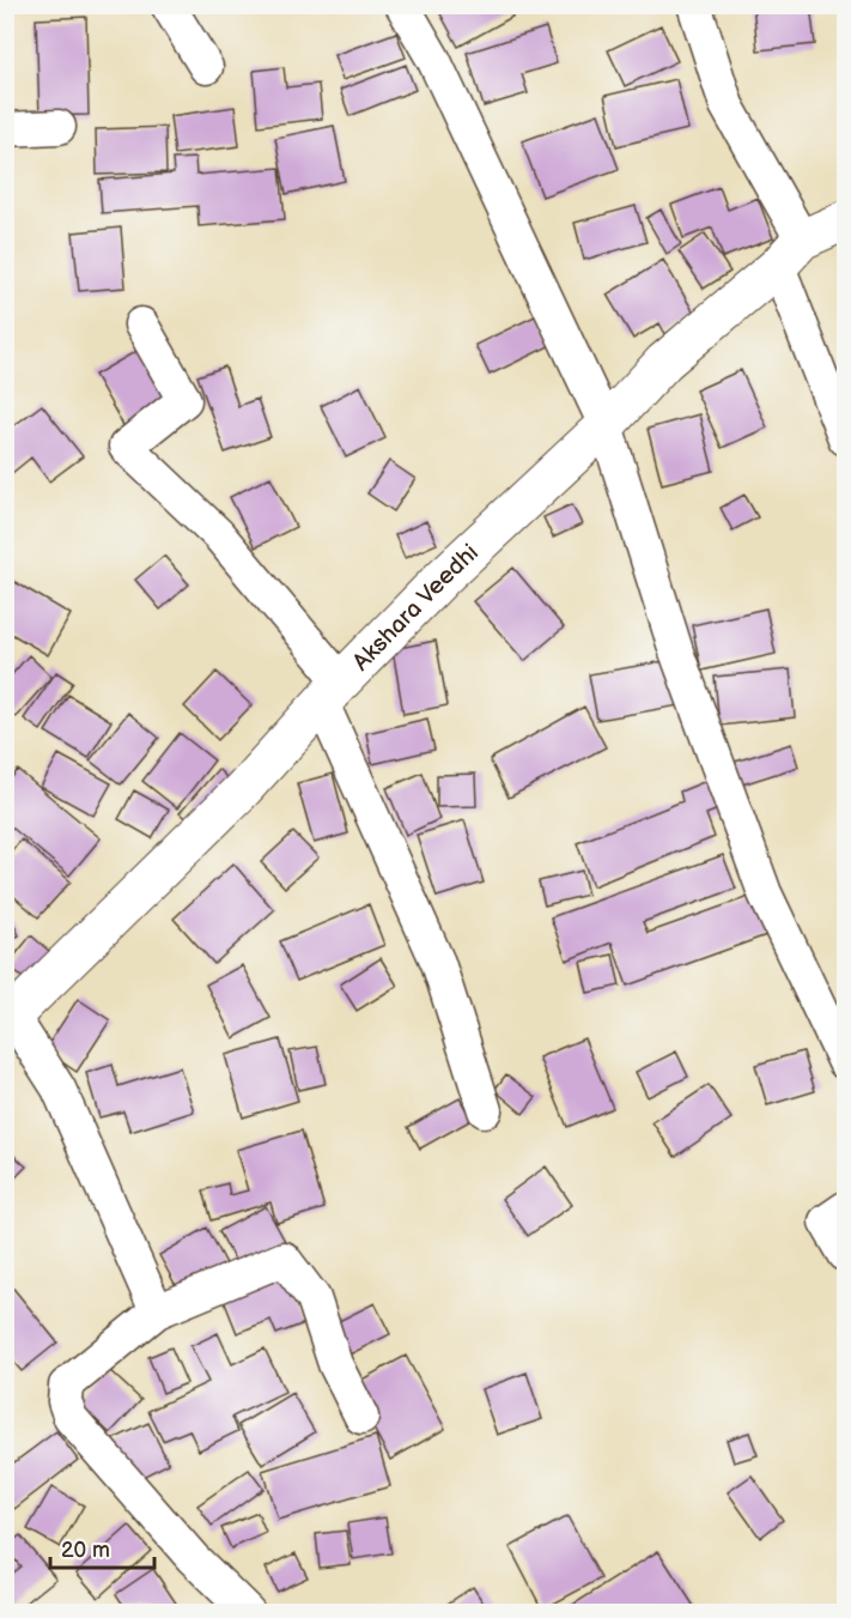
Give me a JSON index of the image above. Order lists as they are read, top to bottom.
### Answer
{
  "streets": {
    "street": ["Akshara Veedhi"]
  },
  "scale_bar": "20 m"
}
